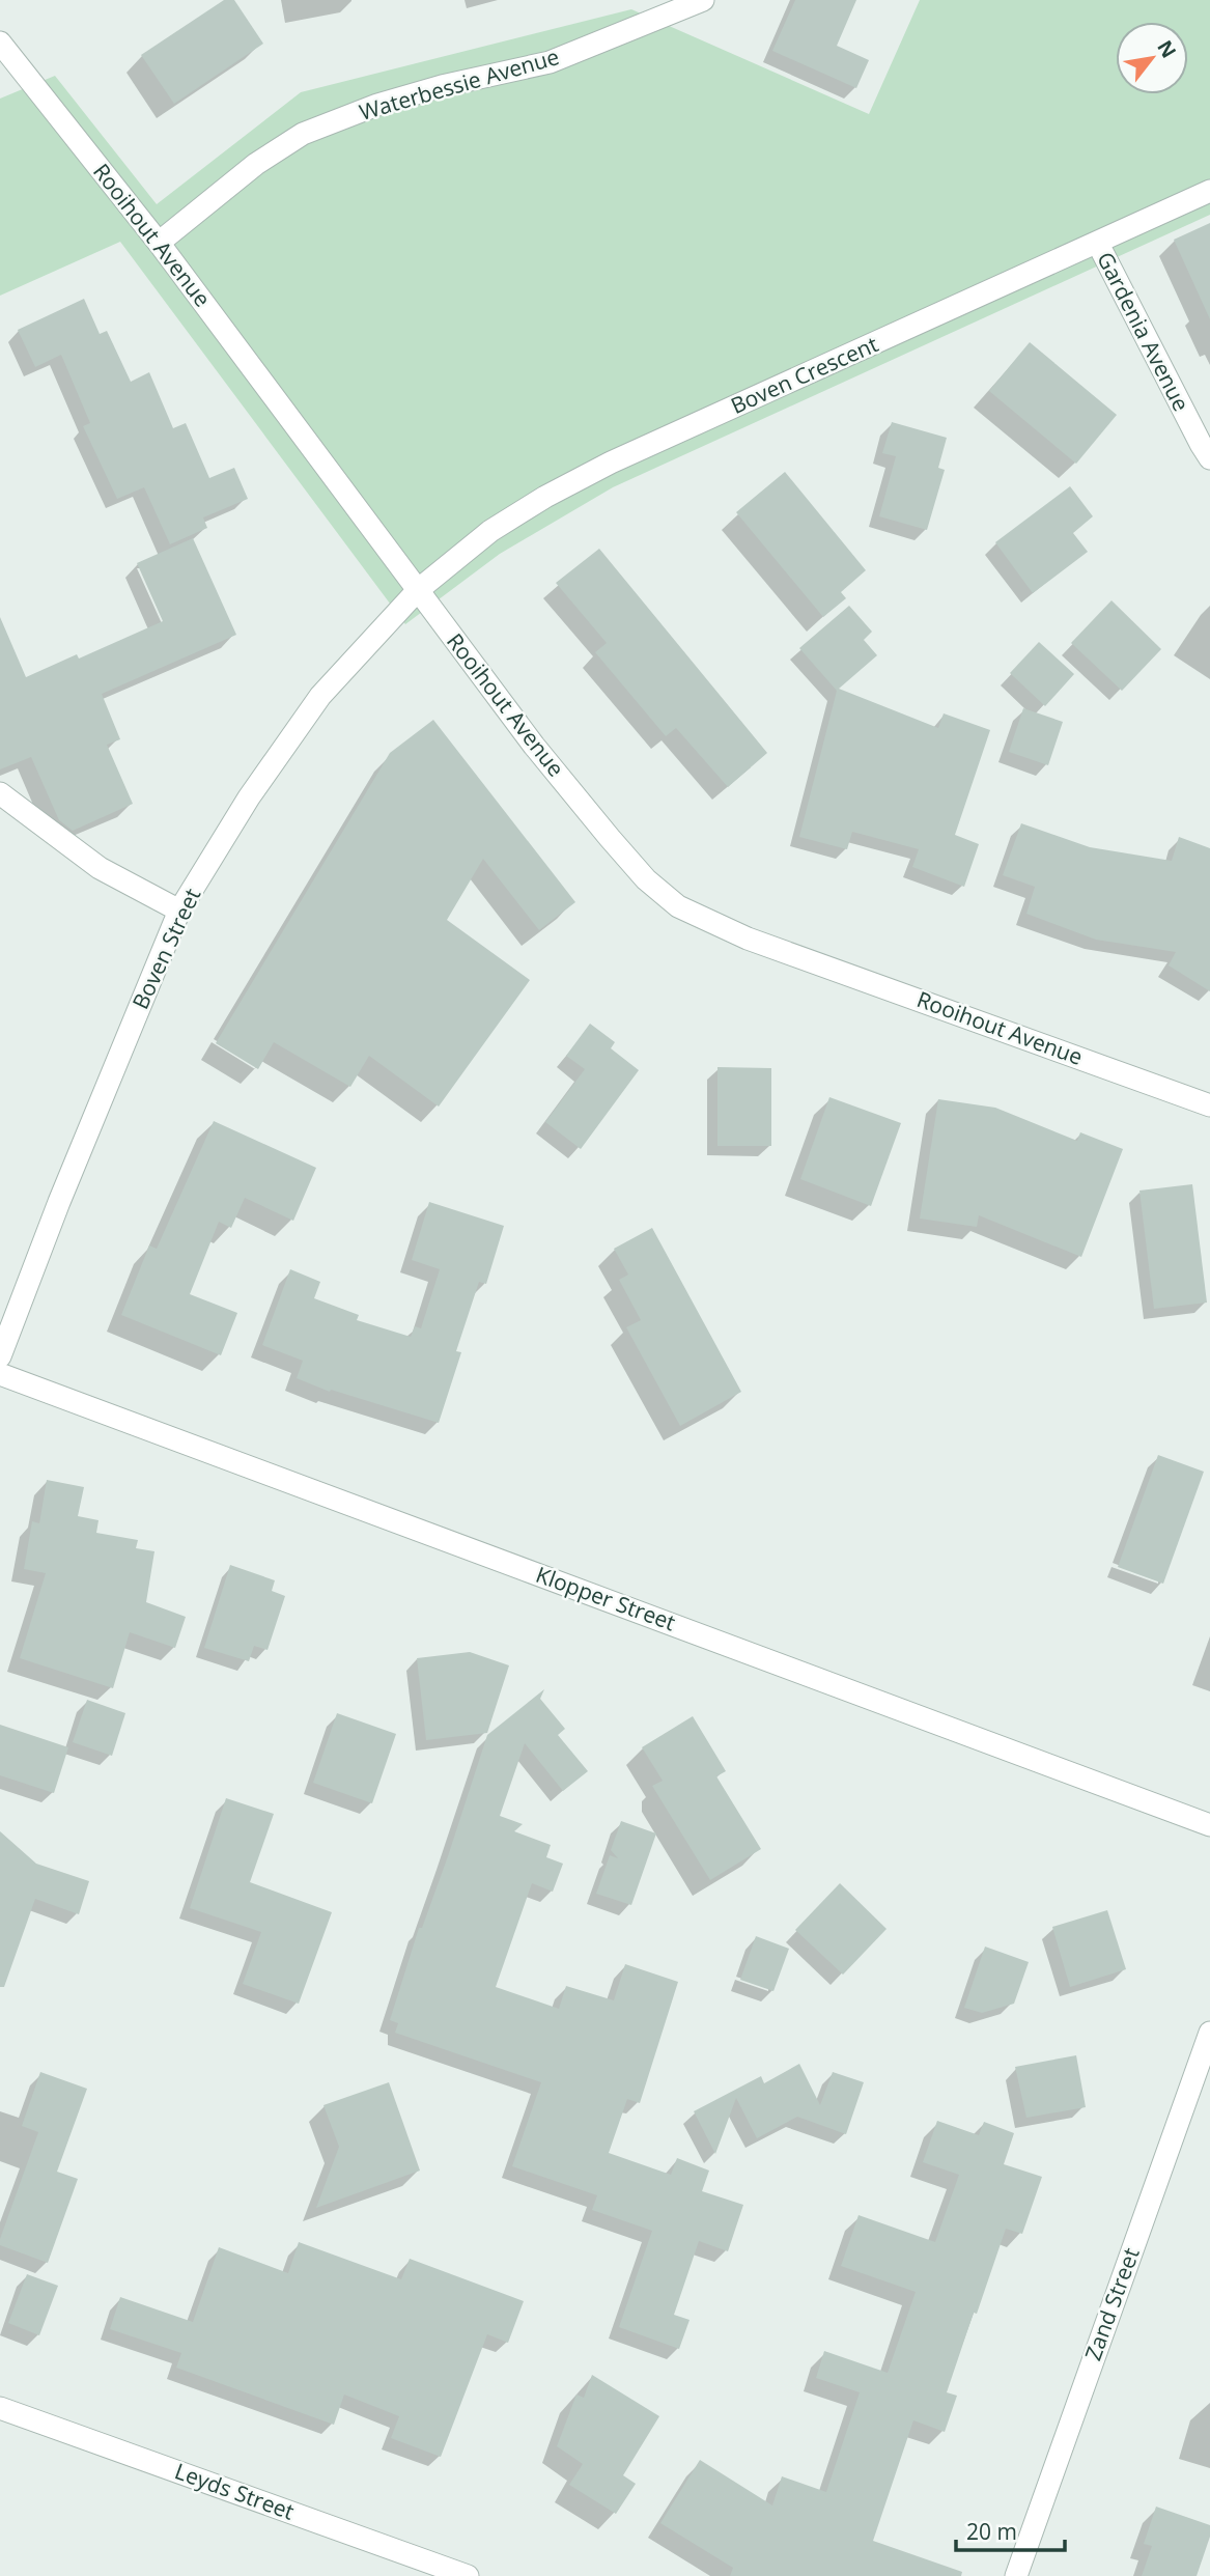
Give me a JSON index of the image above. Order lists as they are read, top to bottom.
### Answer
{
  "streets": {
    "street": [
      "Waterbessie Avenue",
      "Rooihout Avenue",
      "Gardenia Avenue",
      "Boven Crescent",
      "Boven Street",
      "Klopper Street",
      "Zand Street",
      "Leyds Street"
    ]
  },
  "crossings": [
    ["Waterbessie Avenue", "Rooihout Avenue"],
    ["Rooihout Avenue", "Boven Crescent"],
    ["Rooihout Avenue", "Boven Street"],
    ["Gardenia Avenue", "Boven Crescent"],
    ["Boven Crescent", "Boven Street"]
  ],
  "scale_bar": "20 m",
  "north": "top right"
}
